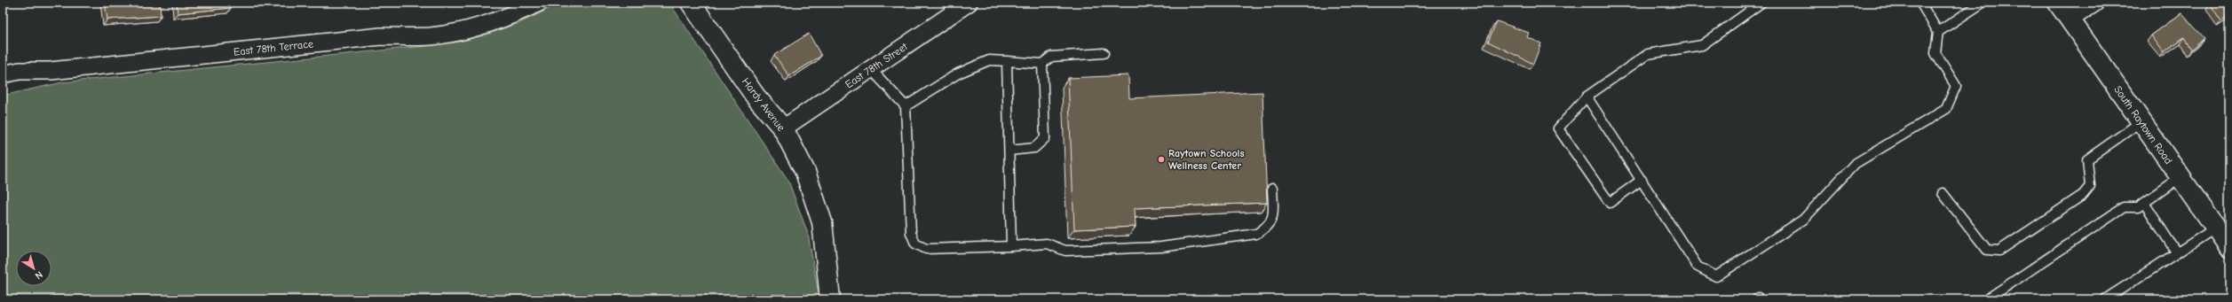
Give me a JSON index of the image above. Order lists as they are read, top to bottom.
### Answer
{
  "streets": {
    "street": [
      "East 78th Terrace",
      "East 78th Street",
      "Hardy Avenue",
      "South Raytown Road"
    ]
  },
  "crossings": [
    ["East 78th Street", "Hardy Avenue"]
  ],
  "places": ["Raytown Schools Wellness Center"],
  "north": "bottom right"
}
